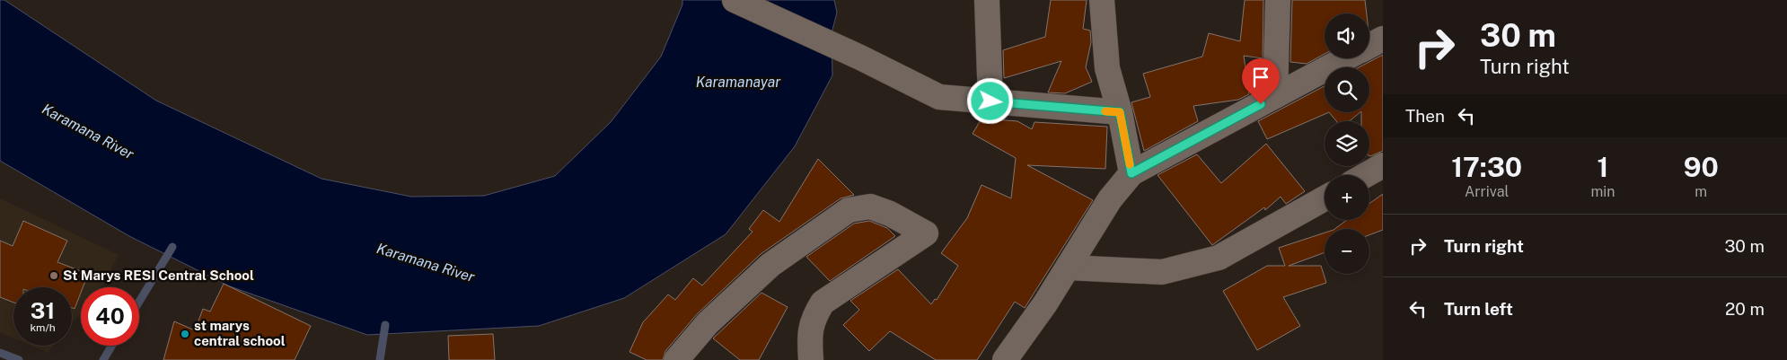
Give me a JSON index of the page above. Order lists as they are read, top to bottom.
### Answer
{
  "water": ["Karamanayar", "Karamana River"],
  "places": ["St Marys RESI Central School", "st marys central school"],
  "page": {
    "turn": ["30 m", "Turn right"],
    "map_buttons": ["+", "−"],
    "then": "Then",
    "eta": [
      "17:30",
      "Arrival",
      "1",
      "min",
      "90",
      "m"
    ],
    "list": [
      {
        "name": "Turn right",
        "value": "30 m"
      },
      {
        "name": "Turn left",
        "value": "20 m"
      }
    ],
    "speed": "31 km/h",
    "limit": "40"
  }
}
